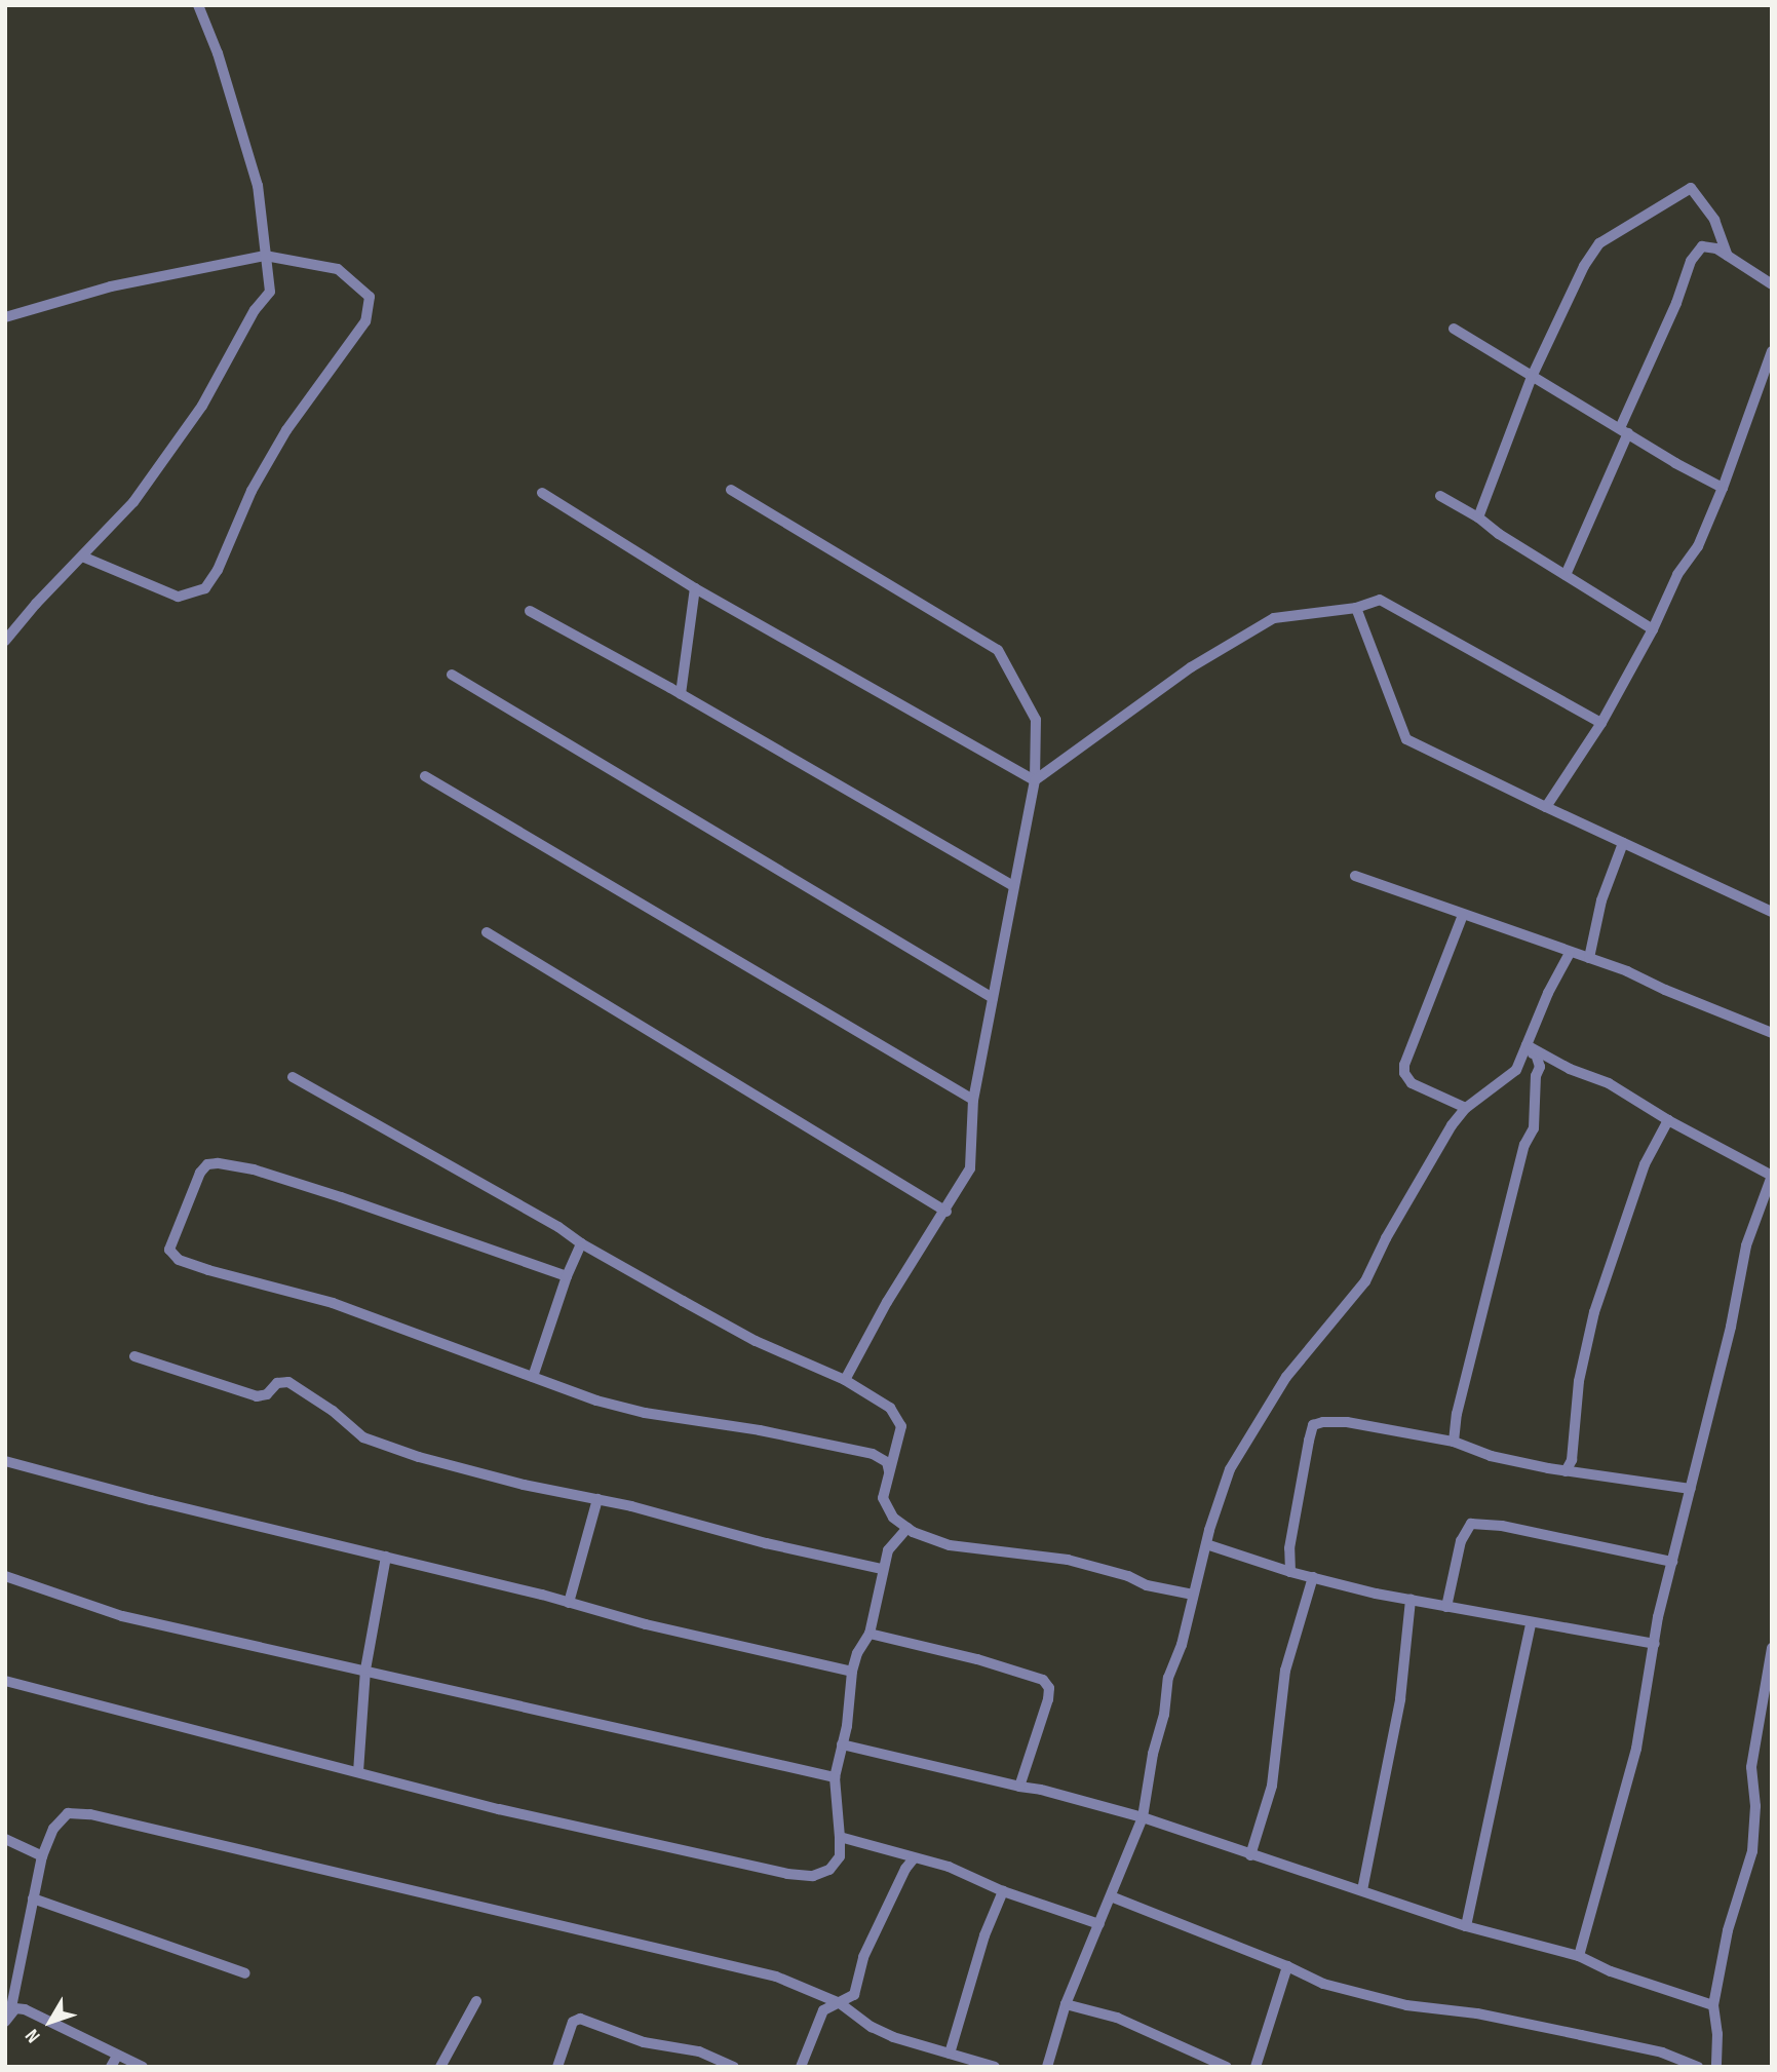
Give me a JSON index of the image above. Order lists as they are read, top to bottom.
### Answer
{
  "north": "bottom left"
}
